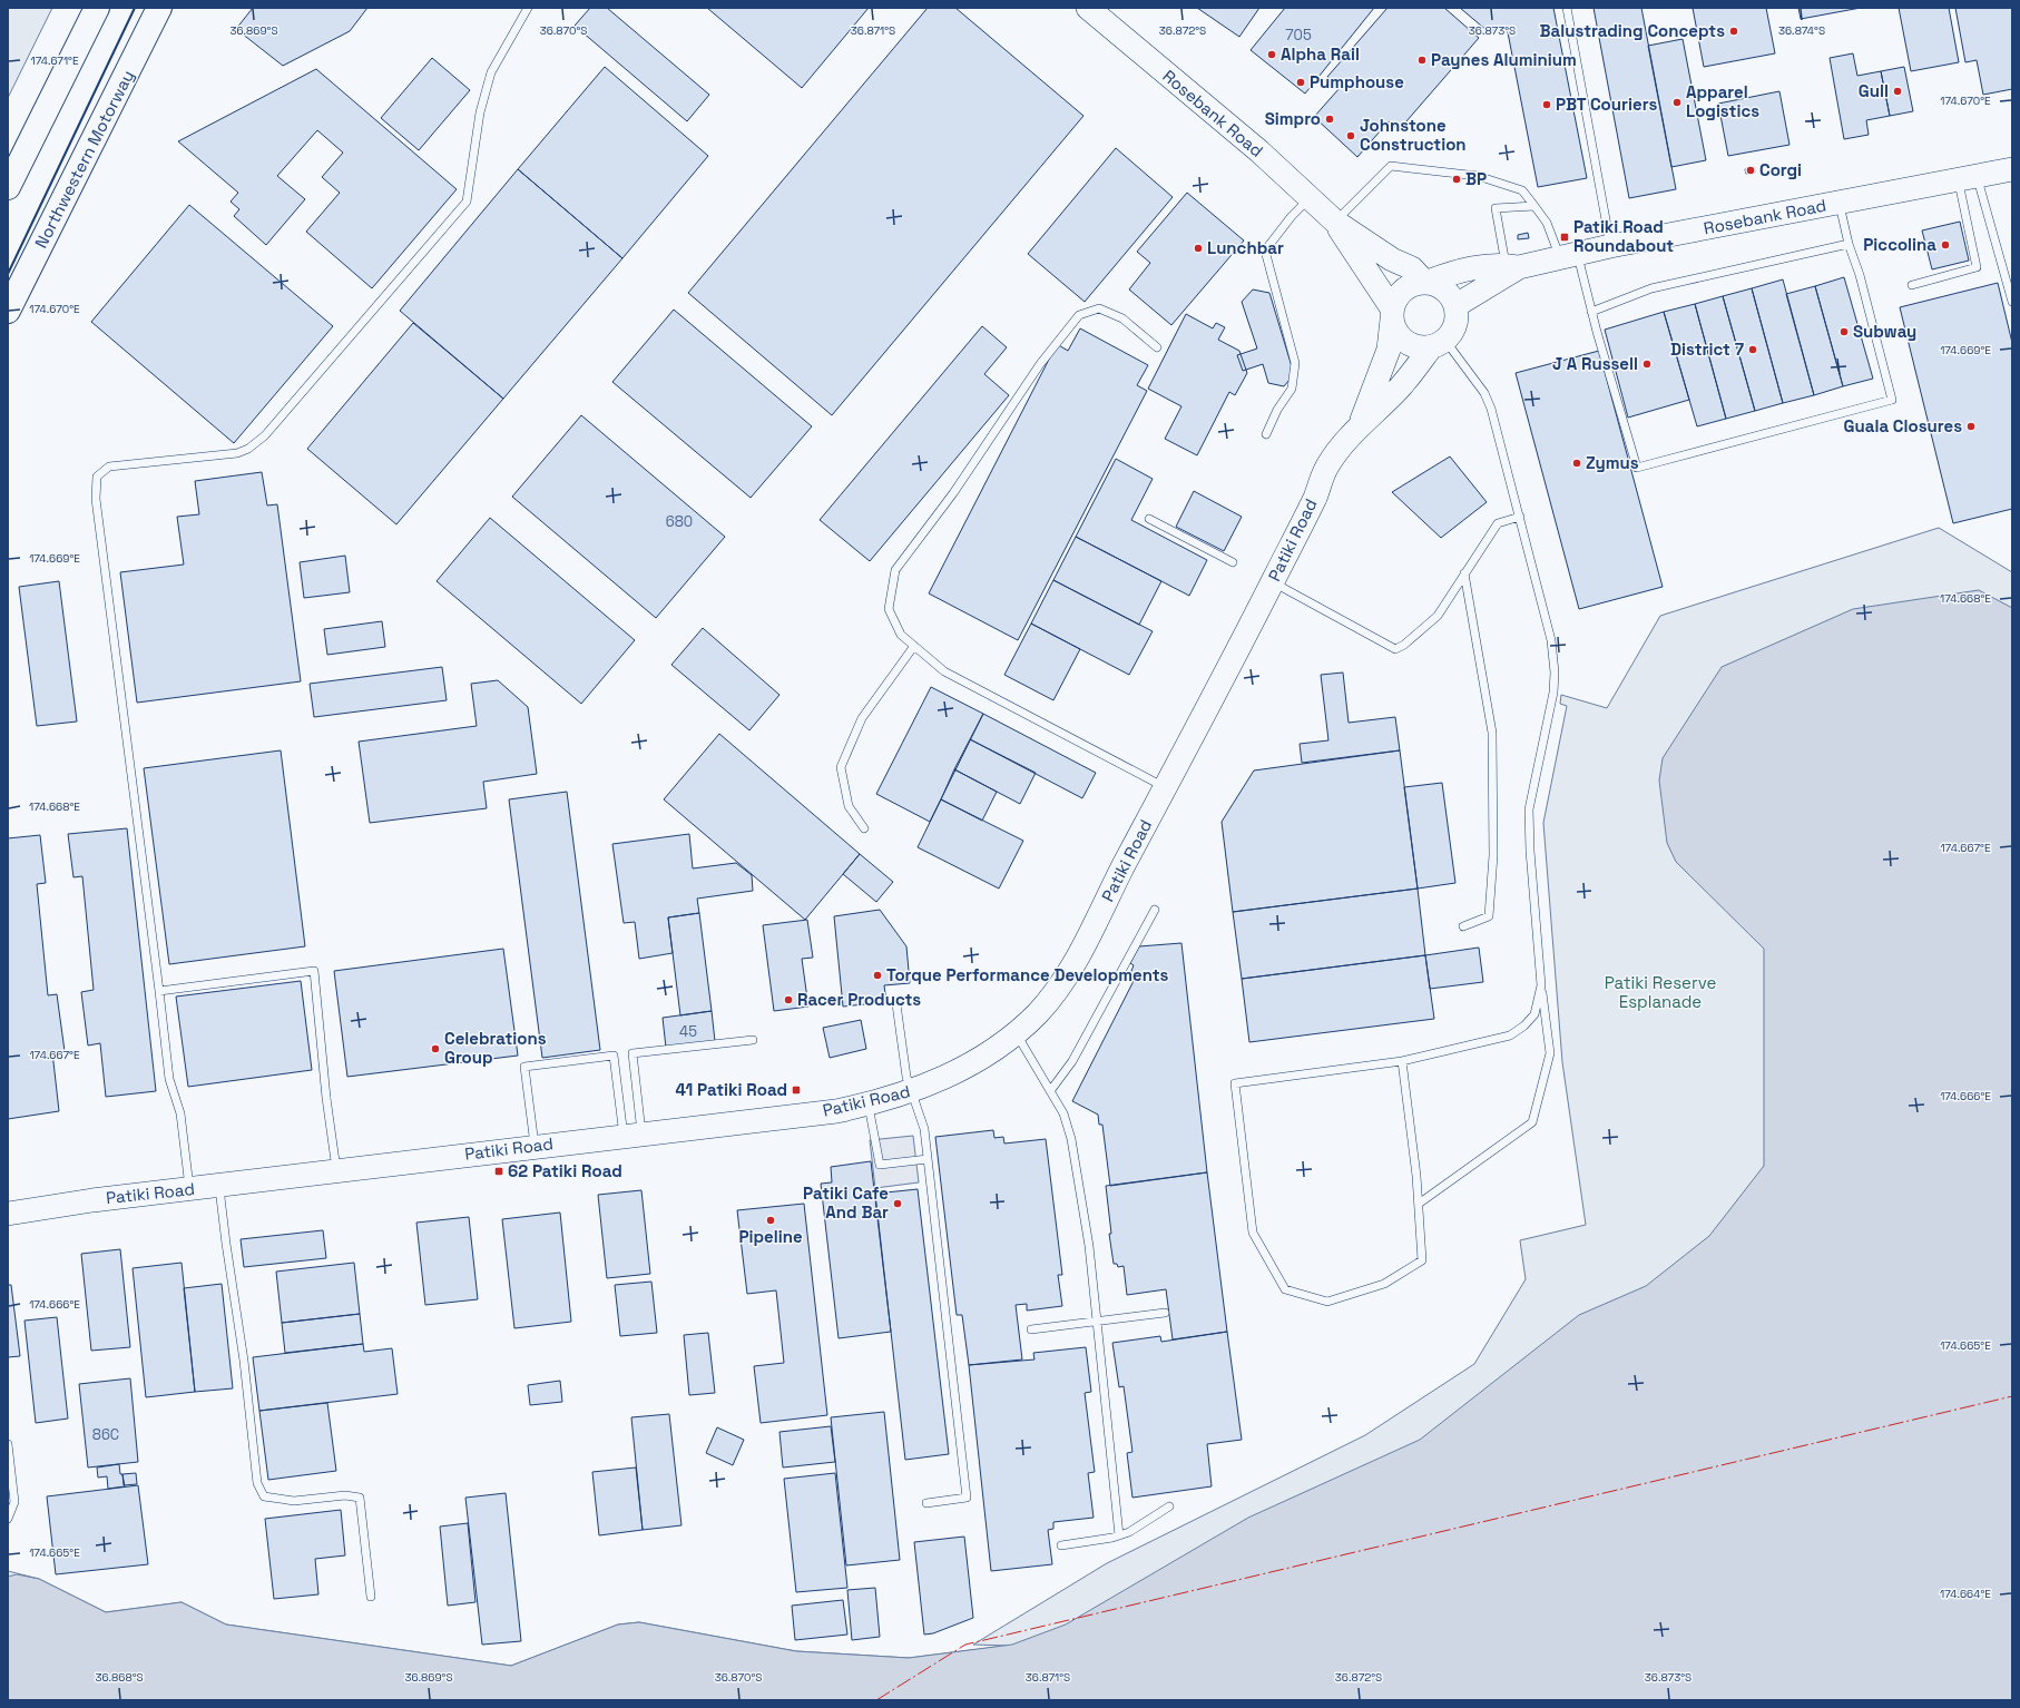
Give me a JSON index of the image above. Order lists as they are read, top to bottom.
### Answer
{
  "streets": {
    "highway": ["Northwestern Motorway"],
    "main road": ["Rosebank Road", "Patiki Road"]
  },
  "crossings": [
    ["Rosebank Road", "Patiki Road"]
  ],
  "parks": ["Patiki Reserve Esplanade"],
  "places": {
    "other": [
      "Balustrading Concepts",
      "Alpha Rail",
      "Paynes Aluminium",
      "Pumphouse",
      "Gull",
      "Apparel Logistics",
      "PBT Couriers",
      "Simpro",
      "Johnstone Construction",
      "Corgi",
      "BP",
      "Piccolina",
      "Lunchbar",
      "Subway",
      "District 7",
      "J A Russell",
      "Guala Closures",
      "Zymus",
      "Torque Performance Developments",
      "Racer Products",
      "Celebrations Group",
      "Patiki Cafe And Bar",
      "Pipeline"
    ],
    "transit": ["Patiki Road Roundabout", "41 Patiki Road", "62 Patiki Road"]
  },
  "house_numbers": [
    "705",
    "680",
    "45",
    "86C"
  ],
  "coordinates": [
    "36.869°S",
    "36.870°S",
    "36.871°S",
    "36.872°S",
    "36.873°S",
    "36.874°S",
    "174.671°E",
    "174.670°E",
    "174.669°E",
    "174.668°E",
    "174.667°E",
    "174.666°E",
    "174.665°E",
    "174.664°E",
    "36.868°S"
  ]
}
